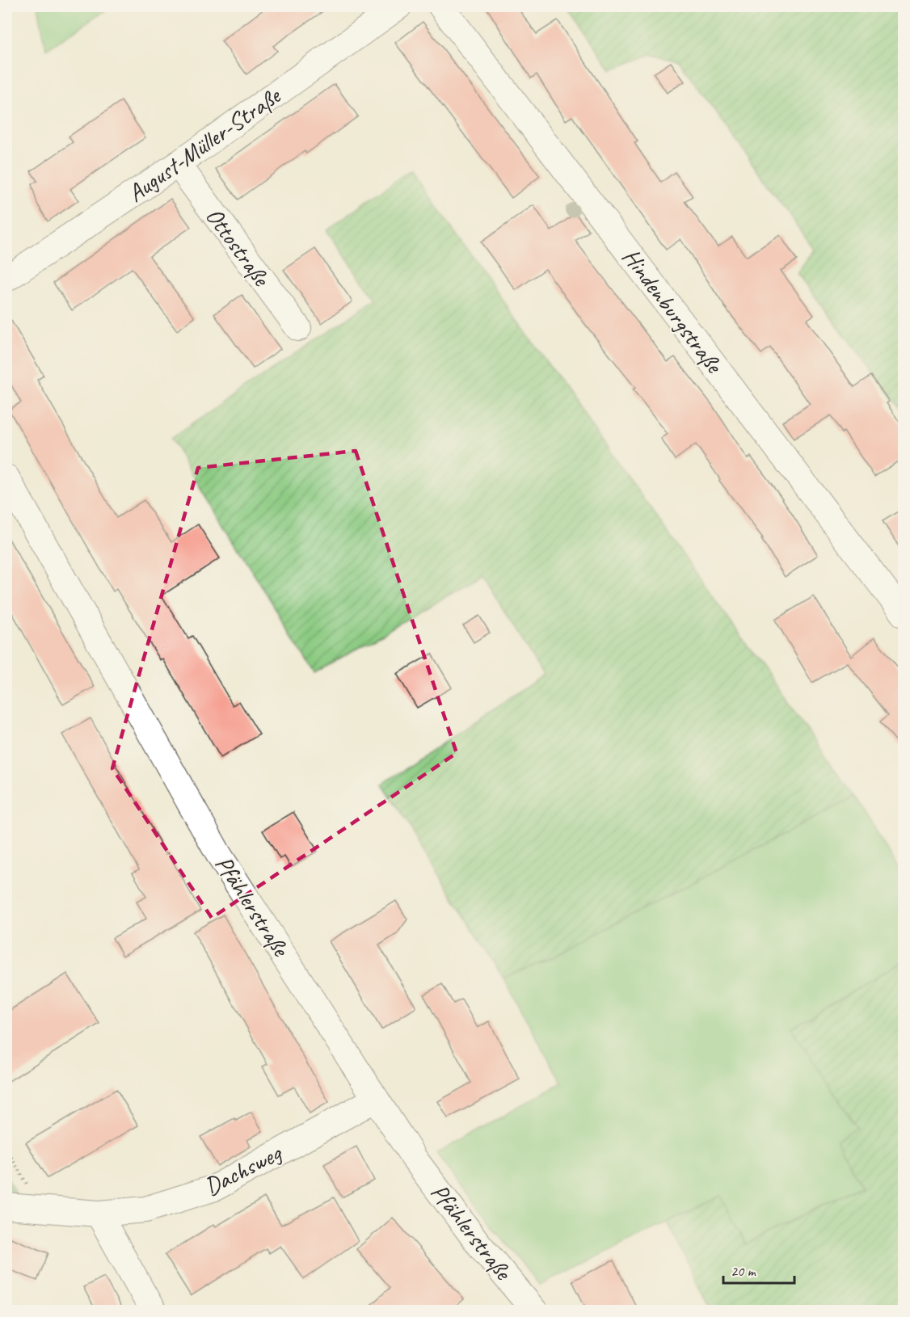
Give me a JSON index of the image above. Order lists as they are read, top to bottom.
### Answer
{
  "streets": {
    "street": [
      "August-Müller-Straße",
      "Ottostraße",
      "Hindenburgstraße",
      "Pfählerstraße",
      "Dachsweg"
    ]
  },
  "crossings": [
    ["August-Müller-Straße", "Ottostraße"],
    ["Pfählerstraße", "Dachsweg"]
  ],
  "scale_bar": "20 m"
}
